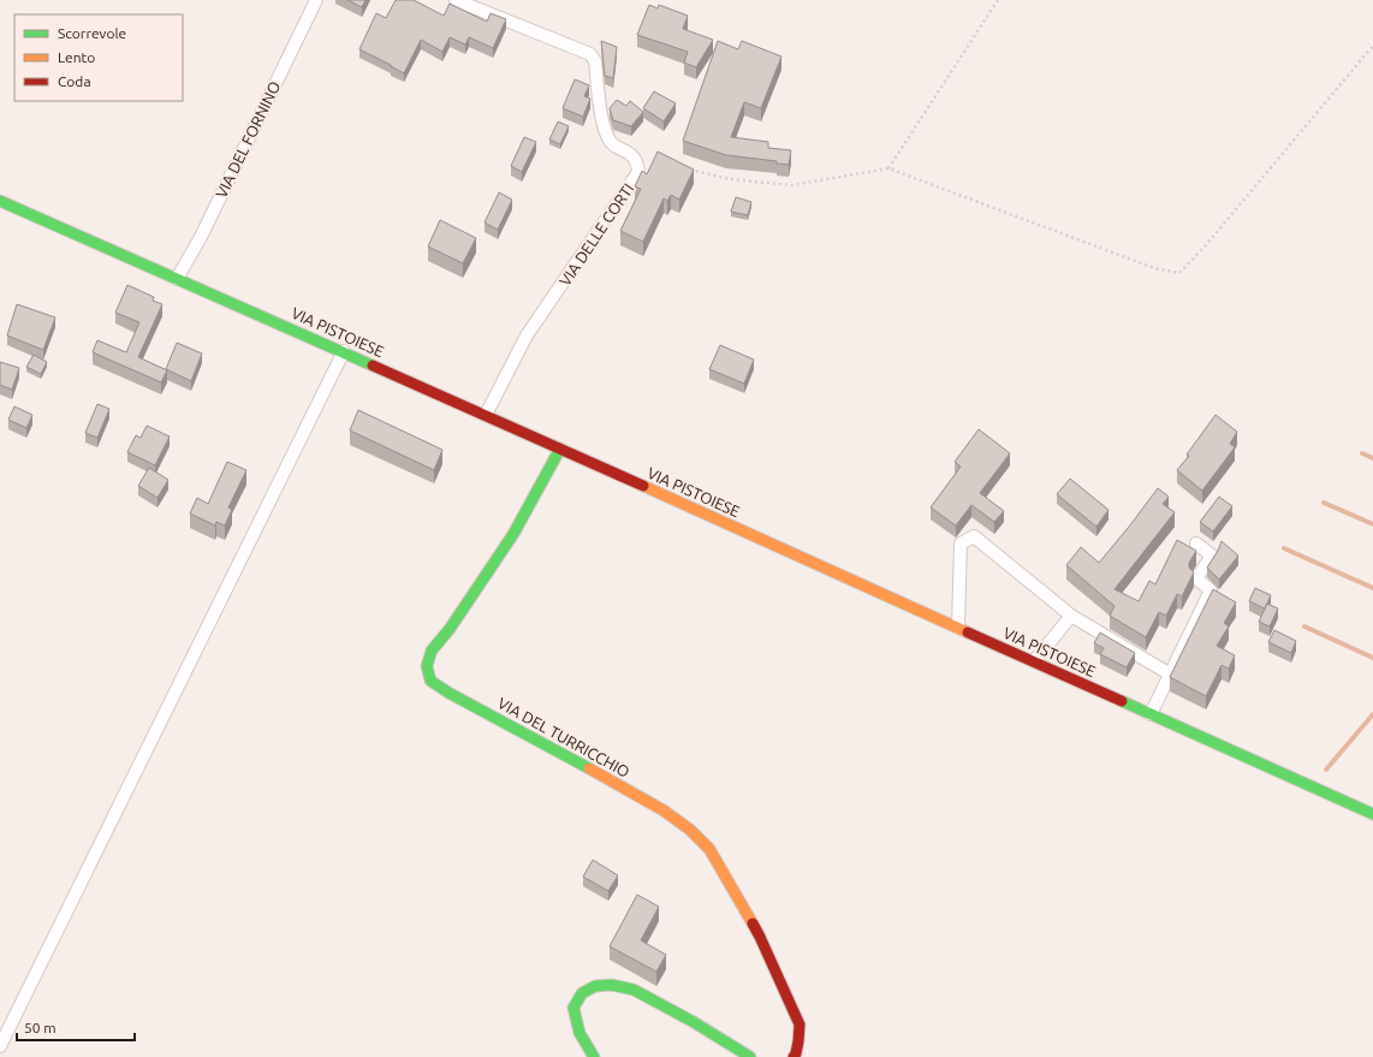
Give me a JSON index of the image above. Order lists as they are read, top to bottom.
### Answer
{
  "streets": {
    "main road": ["VIA PISTOIESE", "VIA DEL TURRICCHIO"],
    "street": ["VIA DEL FORNINO", "VIA DELLE CORTI"]
  },
  "crossings": [
    ["VIA DEL FORNINO", "VIA PISTOIESE"],
    ["VIA DELLE CORTI", "VIA PISTOIESE"],
    ["VIA PISTOIESE", "VIA DEL TURRICCHIO"]
  ],
  "legend": ["Scorrevole", "Lento", "Coda"],
  "scale_bar": "50 m"
}
